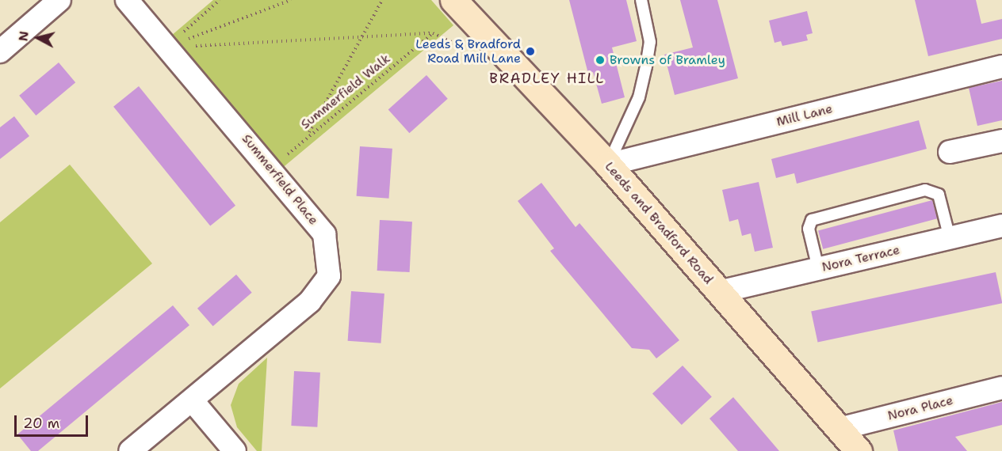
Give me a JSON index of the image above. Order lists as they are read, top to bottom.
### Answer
{
  "streets": {
    "main road": ["Leeds and Bradford Road"],
    "street": [
      "Mill Lane",
      "Summerfield Place",
      "Nora Terrace",
      "Nora Place"
    ],
    "path": ["Summerfield Walk"]
  },
  "crossings": [
    ["Summerfield Walk", "Summerfield Place"],
    ["Mill Lane", "Leeds and Bradford Road"],
    ["Leeds and Bradford Road", "Nora Terrace"],
    ["Leeds and Bradford Road", "Nora Place"]
  ],
  "districts": ["BRADLEY HILL"],
  "places": ["Leeds & Bradford Road Mill Lane", "Browns of Bramley"],
  "scale_bar": "20 m",
  "north": "left"
}
